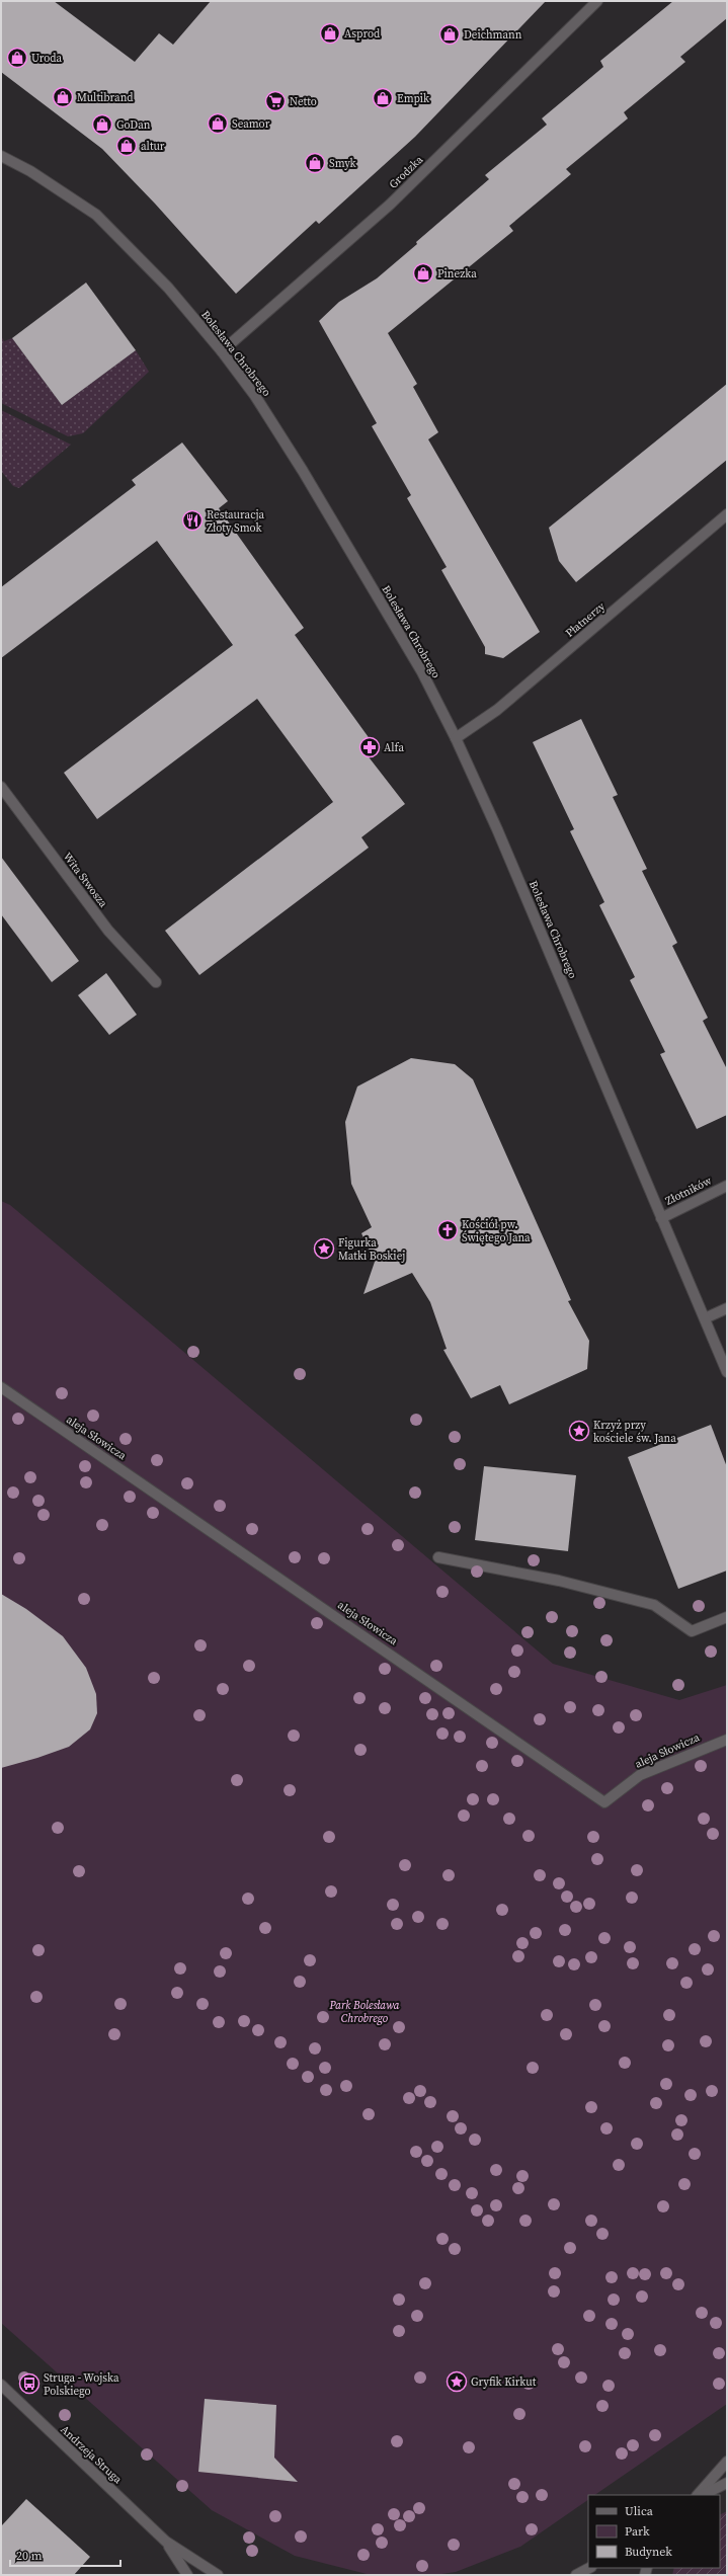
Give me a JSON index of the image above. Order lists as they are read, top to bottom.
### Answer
{
  "streets": {
    "street": [
      "Grodzka",
      "Bolesława Chrobrego",
      "Płatnerzy",
      "Wita Stwosza",
      "Złotników",
      "aleja Słowicza",
      "Andrzeja Struga"
    ]
  },
  "crossings": [
    ["Grodzka", "Bolesława Chrobrego"],
    ["Bolesława Chrobrego", "Płatnerzy"],
    ["Bolesława Chrobrego", "Złotników"]
  ],
  "parks": ["Park Bolesława Chrobrego"],
  "places": {
    "shop": [
      "Asprod",
      "Deichmann",
      "Uroda",
      "Multibrand",
      "Empik",
      "Seamor",
      "GoDan",
      "altur",
      "Smyk",
      "Pinezka"
    ],
    "supermarket": ["Netto"],
    "restaurant": ["Restauracja Złoty Smok"],
    "pharmacy": ["Alfa"],
    "church": ["Kościół pw. Świętego Jana"],
    "place": ["Figurka Matki Boskiej", "Krzyż przy kościele św. Jana", "Gryfik Kirkut"],
    "bus stop": ["Struga - Wojska Polskiego"]
  },
  "legend": ["Ulica", "Park", "Budynek"],
  "scale_bar": "20 m"
}
